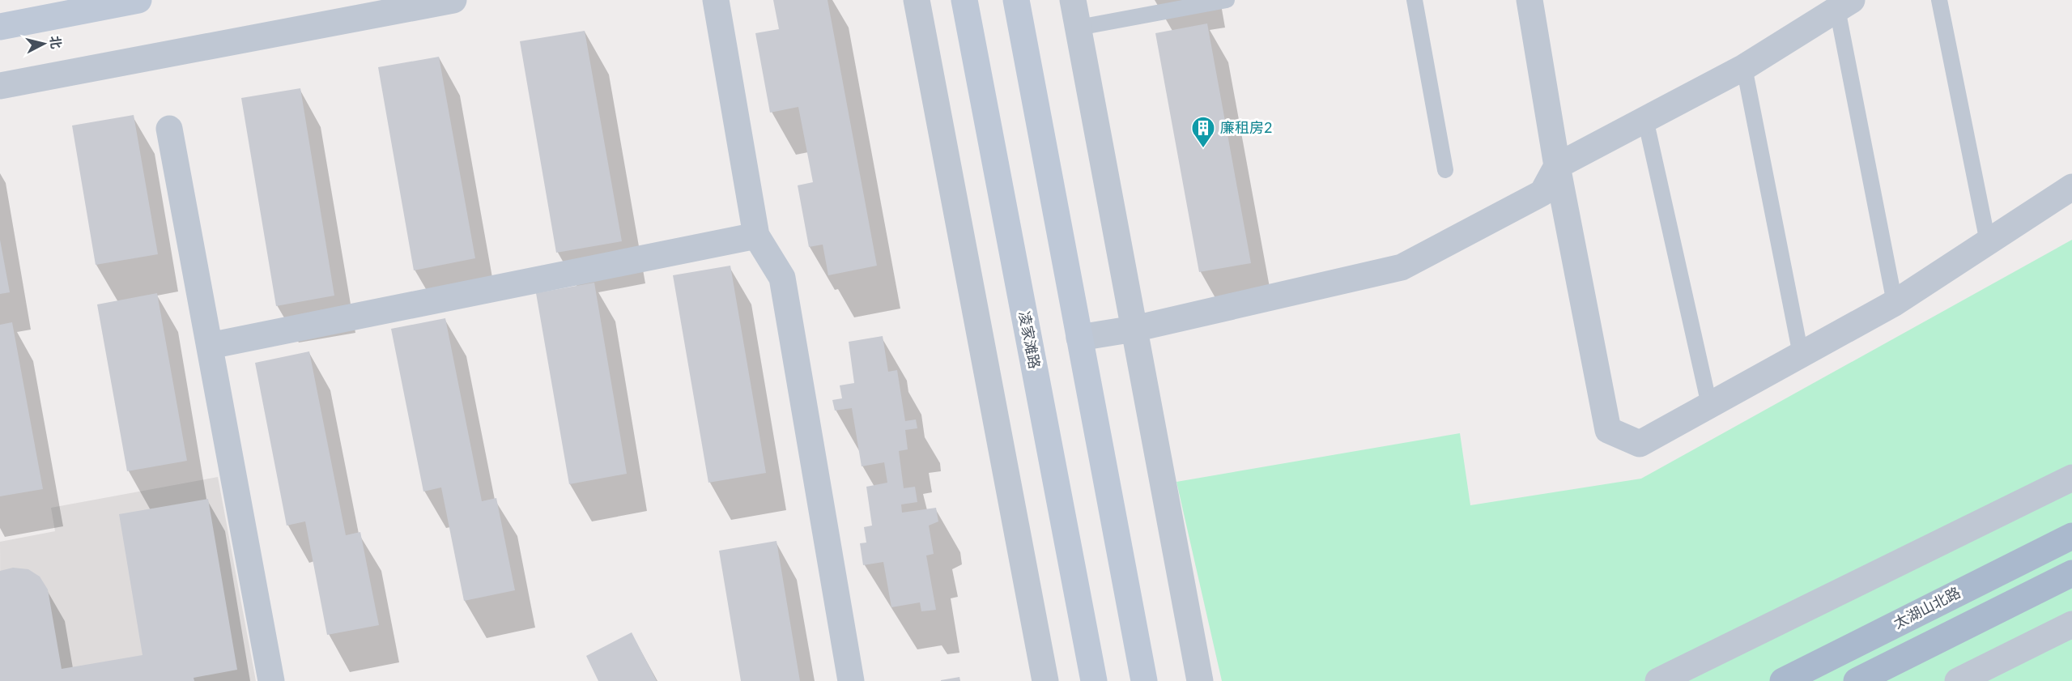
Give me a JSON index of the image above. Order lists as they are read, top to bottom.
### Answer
{
  "streets": {
    "main road": ["凌家滩路", "太湖山北路"]
  },
  "places": {
    "building": ["廉租房2"]
  },
  "north": "right"
}
